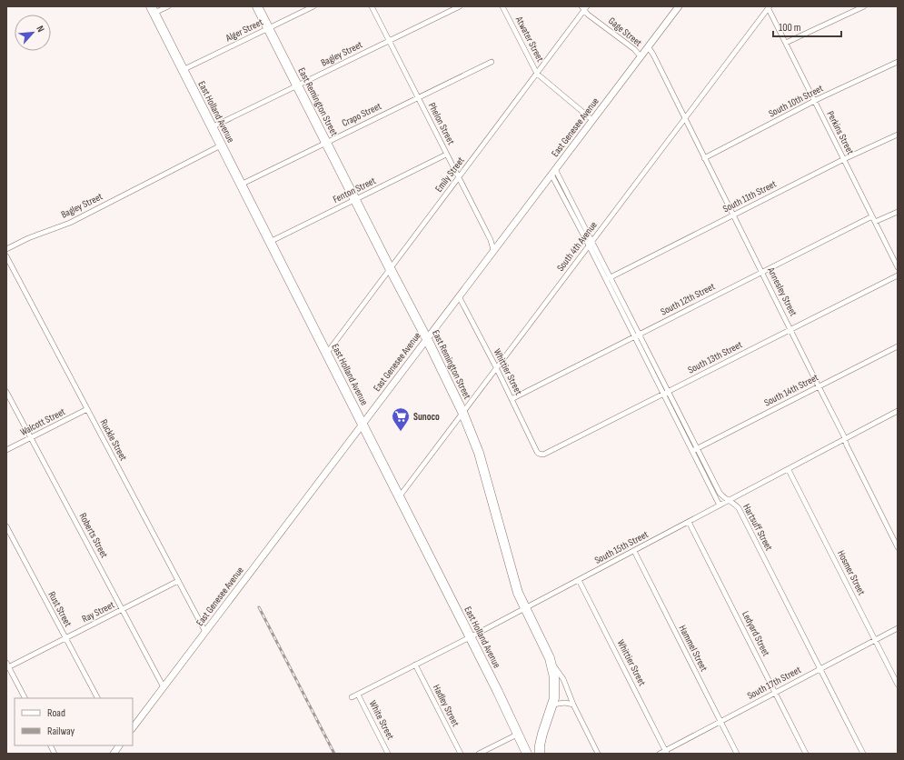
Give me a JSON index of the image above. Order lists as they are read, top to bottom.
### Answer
{
  "streets": {
    "highway": ["East Remington Street", "East Holland Avenue"],
    "main road": ["East Genesee Avenue"],
    "street": [
      "Alger Street",
      "Gage Street",
      "Atwater Street",
      "Bagley Street",
      "South 10th Street",
      "Crapo Street",
      "Phelon Street",
      "Perkins Street",
      "Emily Street",
      "Fenton Street",
      "South 11th Street",
      "South 4th Avenue",
      "Annesley Street",
      "South 12th Street",
      "South 13th Street",
      "Whittier Street",
      "South 14th Street",
      "Walcott Street",
      "Ruckle Street",
      "Hartsuff Street",
      "Roberts Street",
      "South 15th Street",
      "Hosmer Street",
      "Rust Street",
      "Ray Street",
      "Ledyard Street",
      "Hammel Street",
      "South 17th Street",
      "Hadley Street",
      "White Street"
    ]
  },
  "crossings": [
    ["Alger Street", "East Remington Street"],
    ["Alger Street", "East Holland Avenue"],
    ["Gage Street", "East Genesee Avenue"],
    ["Gage Street", "Emily Street"],
    ["Atwater Street", "East Genesee Avenue"],
    ["Atwater Street", "Emily Street"],
    ["Bagley Street", "East Remington Street"],
    ["Bagley Street", "East Holland Avenue"],
    ["Bagley Street", "Phelon Street"],
    ["South 10th Street", "Perkins Street"],
    ["South 10th Street", "Annesley Street"],
    ["East Remington Street", "Crapo Street"],
    ["East Remington Street", "East Genesee Avenue"],
    ["East Remington Street", "Emily Street"],
    ["East Remington Street", "Fenton Street"],
    ["East Remington Street", "South 4th Avenue"],
    ["East Remington Street", "South 15th Street"],
    ["East Holland Avenue", "Crapo Street"],
    ["East Holland Avenue", "East Genesee Avenue"],
    ["East Holland Avenue", "Emily Street"],
    ["East Holland Avenue", "Fenton Street"],
    ["East Holland Avenue", "South 4th Avenue"],
    ["East Holland Avenue", "South 15th Street"],
    ["Crapo Street", "Phelon Street"],
    ["Phelon Street", "East Genesee Avenue"],
    ["Phelon Street", "Emily Street"],
    ["Phelon Street", "Fenton Street"],
    ["East Genesee Avenue", "Annesley Street"],
    ["East Genesee Avenue", "Whittier Street"],
    ["East Genesee Avenue", "Ruckle Street"],
    ["East Genesee Avenue", "Hartsuff Street"],
    ["East Genesee Avenue", "Roberts Street"],
    ["Perkins Street", "South 11th Street"],
    ["Perkins Street", "South 4th Avenue"],
    ["Perkins Street", "South 12th Street"],
    ["South 11th Street", "Annesley Street"],
    ["South 11th Street", "Hartsuff Street"],
    ["South 4th Avenue", "Annesley Street"],
    ["South 4th Avenue", "Whittier Street"],
    ["South 4th Avenue", "Hartsuff Street"],
    ["Annesley Street", "South 12th Street"],
    ["Annesley Street", "South 13th Street"],
    ["Annesley Street", "South 14th Street"],
    ["Annesley Street", "South 15th Street"],
    ["South 12th Street", "Whittier Street"],
    ["South 12th Street", "Hartsuff Street"],
    ["South 13th Street", "Whittier Street"],
    ["South 13th Street", "Hartsuff Street"],
    ["Whittier Street", "South 15th Street"],
    ["Whittier Street", "South 17th Street"],
    ["South 14th Street", "Hartsuff Street"],
    ["Walcott Street", "Ruckle Street"],
    ["Walcott Street", "Roberts Street"],
    ["Ruckle Street", "Ray Street"],
    ["Hartsuff Street", "South 15th Street"],
    ["Hartsuff Street", "South 17th Street"],
    ["Roberts Street", "Ray Street"],
    ["South 15th Street", "Hosmer Street"],
    ["South 15th Street", "Ledyard Street"],
    ["South 15th Street", "Hammel Street"],
    ["South 15th Street", "Hadley Street"],
    ["South 15th Street", "White Street"],
    ["Hosmer Street", "South 17th Street"],
    ["Rust Street", "Ray Street"],
    ["Ledyard Street", "South 17th Street"],
    ["Hammel Street", "South 17th Street"]
  ],
  "places": {
    "supermarket": ["Sunoco"]
  },
  "legend": ["Road", "Railway"],
  "scale_bar": "100 m",
  "north": "top right"
}
